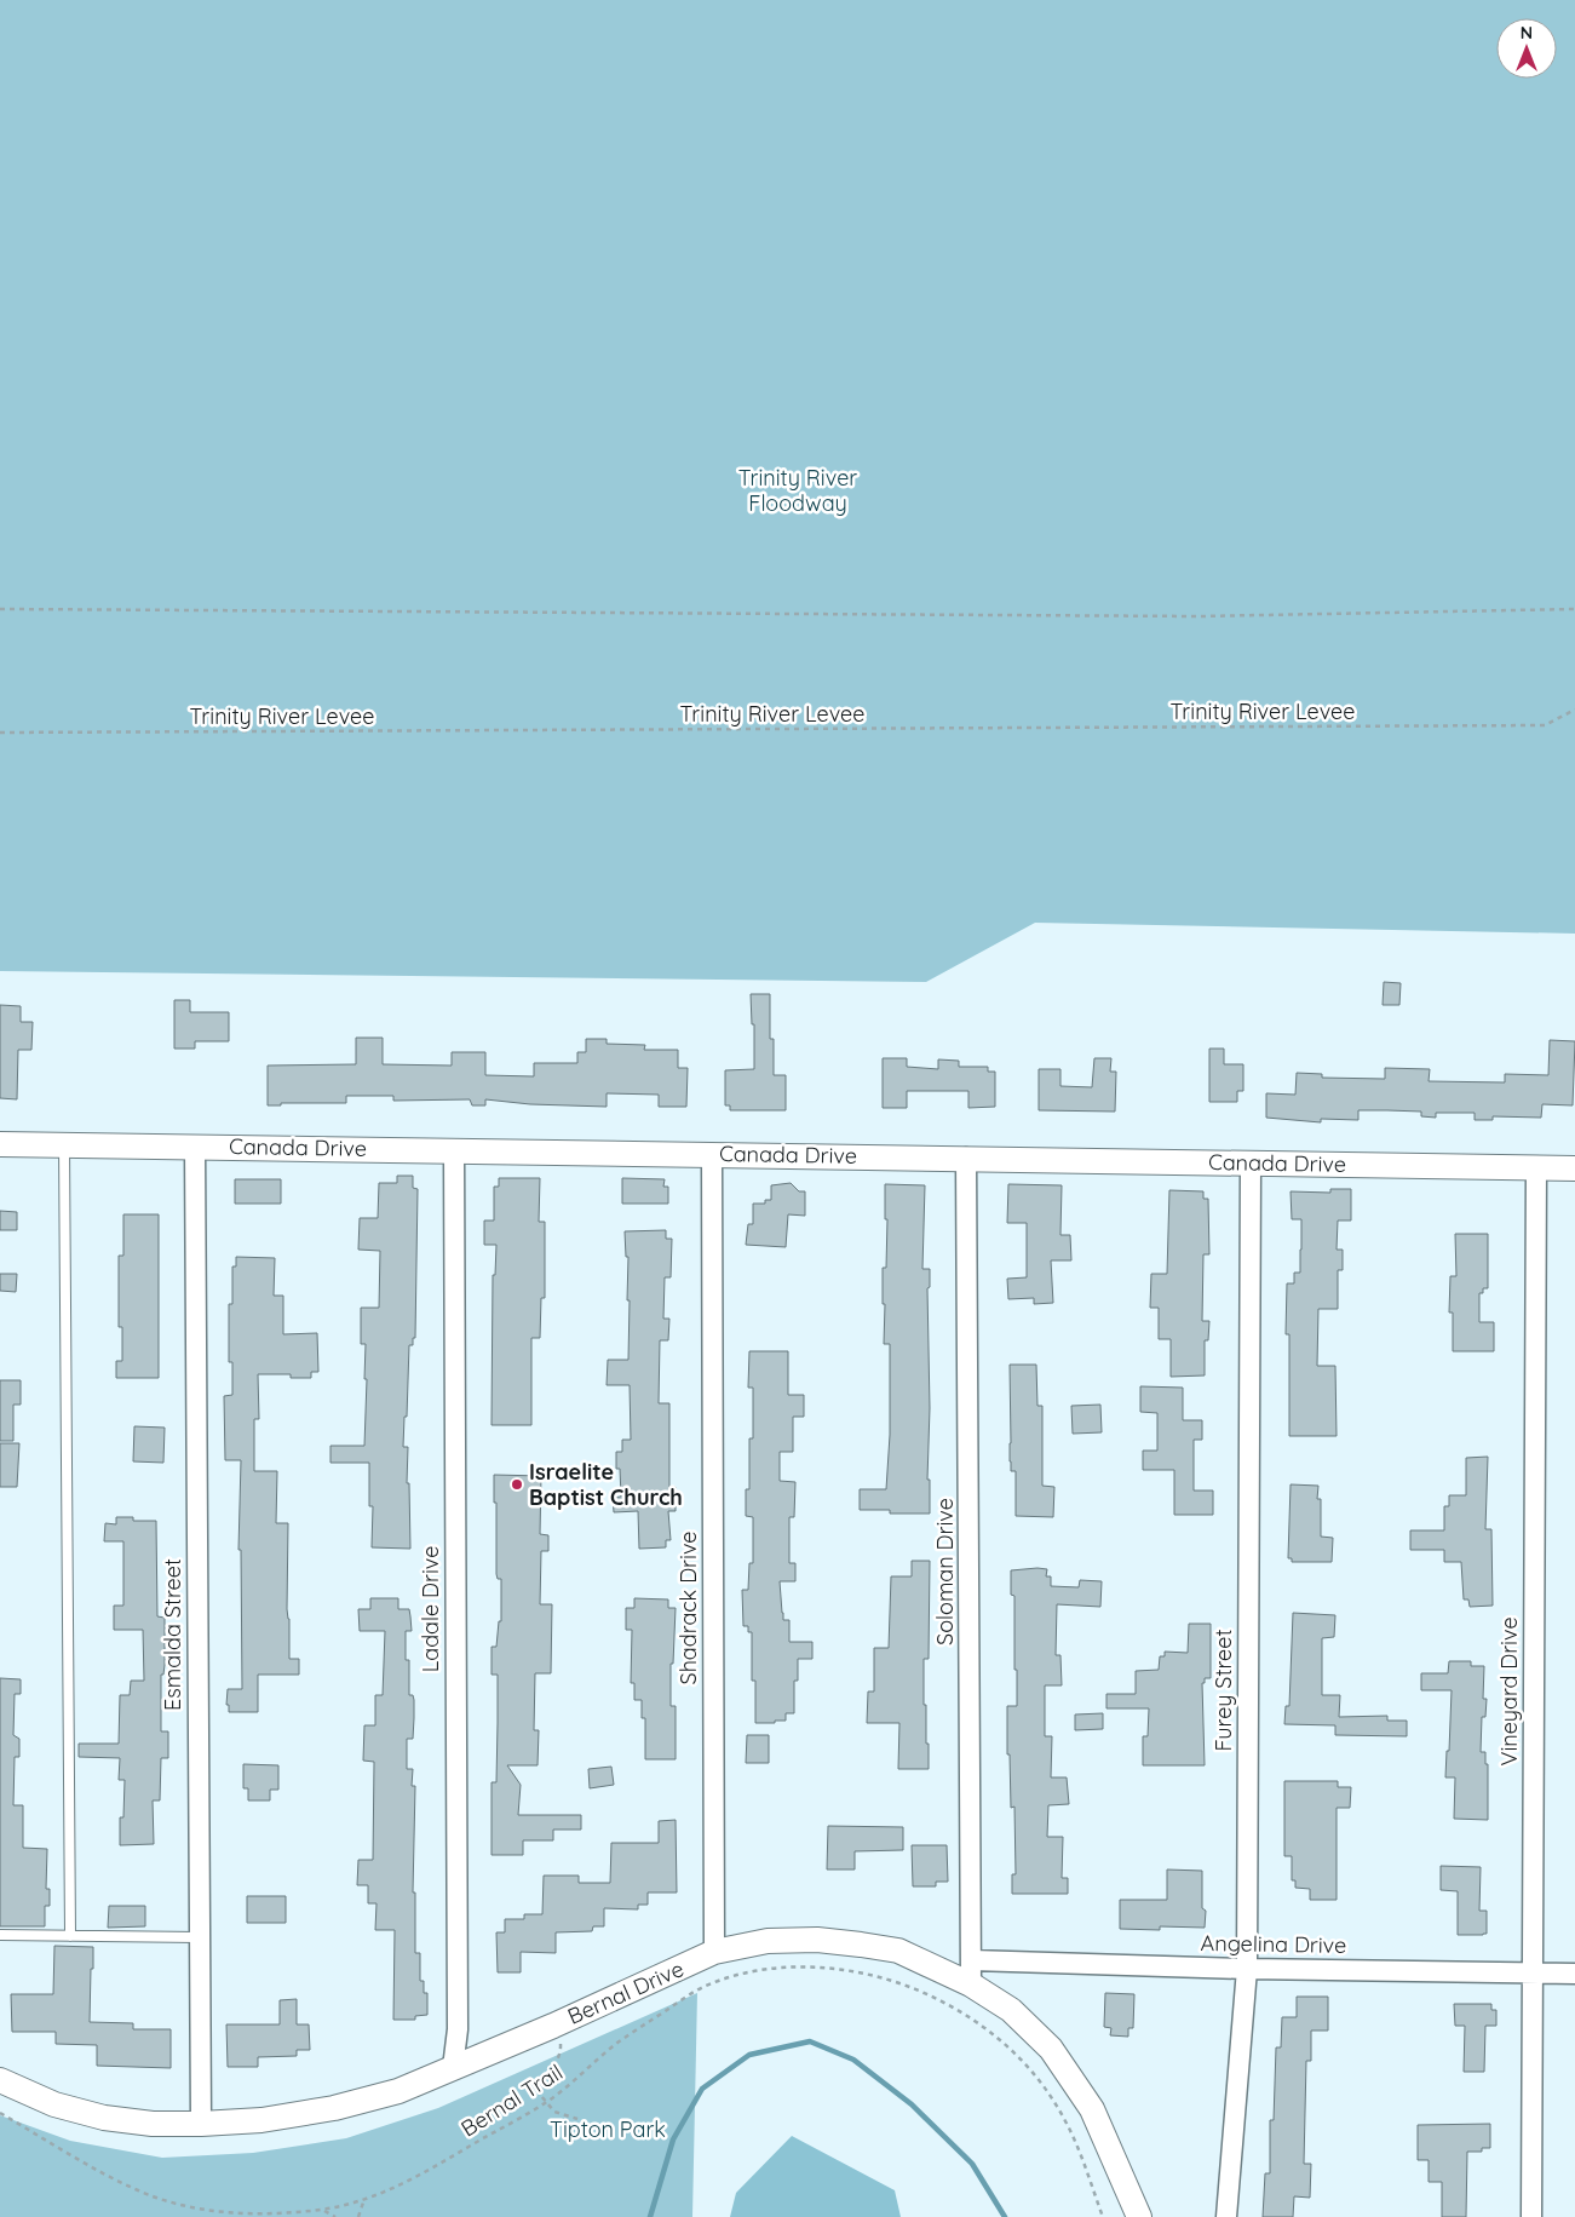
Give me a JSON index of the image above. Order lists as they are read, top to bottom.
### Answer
{
  "streets": {
    "street": [
      "Canada Drive",
      "Soloman Drive",
      "Shadrack Drive",
      "Ladale Drive",
      "Esmalda Street",
      "Furey Street",
      "Vineyard Drive",
      "Angelina Drive",
      "Bernal Drive"
    ],
    "path": ["Trinity River Levee", "Bernal Trail"]
  },
  "crossings": [
    ["Canada Drive", "Soloman Drive"],
    ["Canada Drive", "Shadrack Drive"],
    ["Canada Drive", "Ladale Drive"],
    ["Canada Drive", "Esmalda Street"],
    ["Canada Drive", "Furey Street"],
    ["Canada Drive", "Vineyard Drive"],
    ["Soloman Drive", "Angelina Drive"],
    ["Soloman Drive", "Bernal Drive"],
    ["Shadrack Drive", "Bernal Drive"],
    ["Ladale Drive", "Bernal Drive"],
    ["Esmalda Street", "Bernal Drive"],
    ["Furey Street", "Angelina Drive"],
    ["Vineyard Drive", "Angelina Drive"],
    ["Angelina Drive", "Bernal Drive"]
  ],
  "parks": ["Trinity River Floodway", "Tipton Park"],
  "places": ["Israelite Baptist Church"],
  "north": "top"
}
